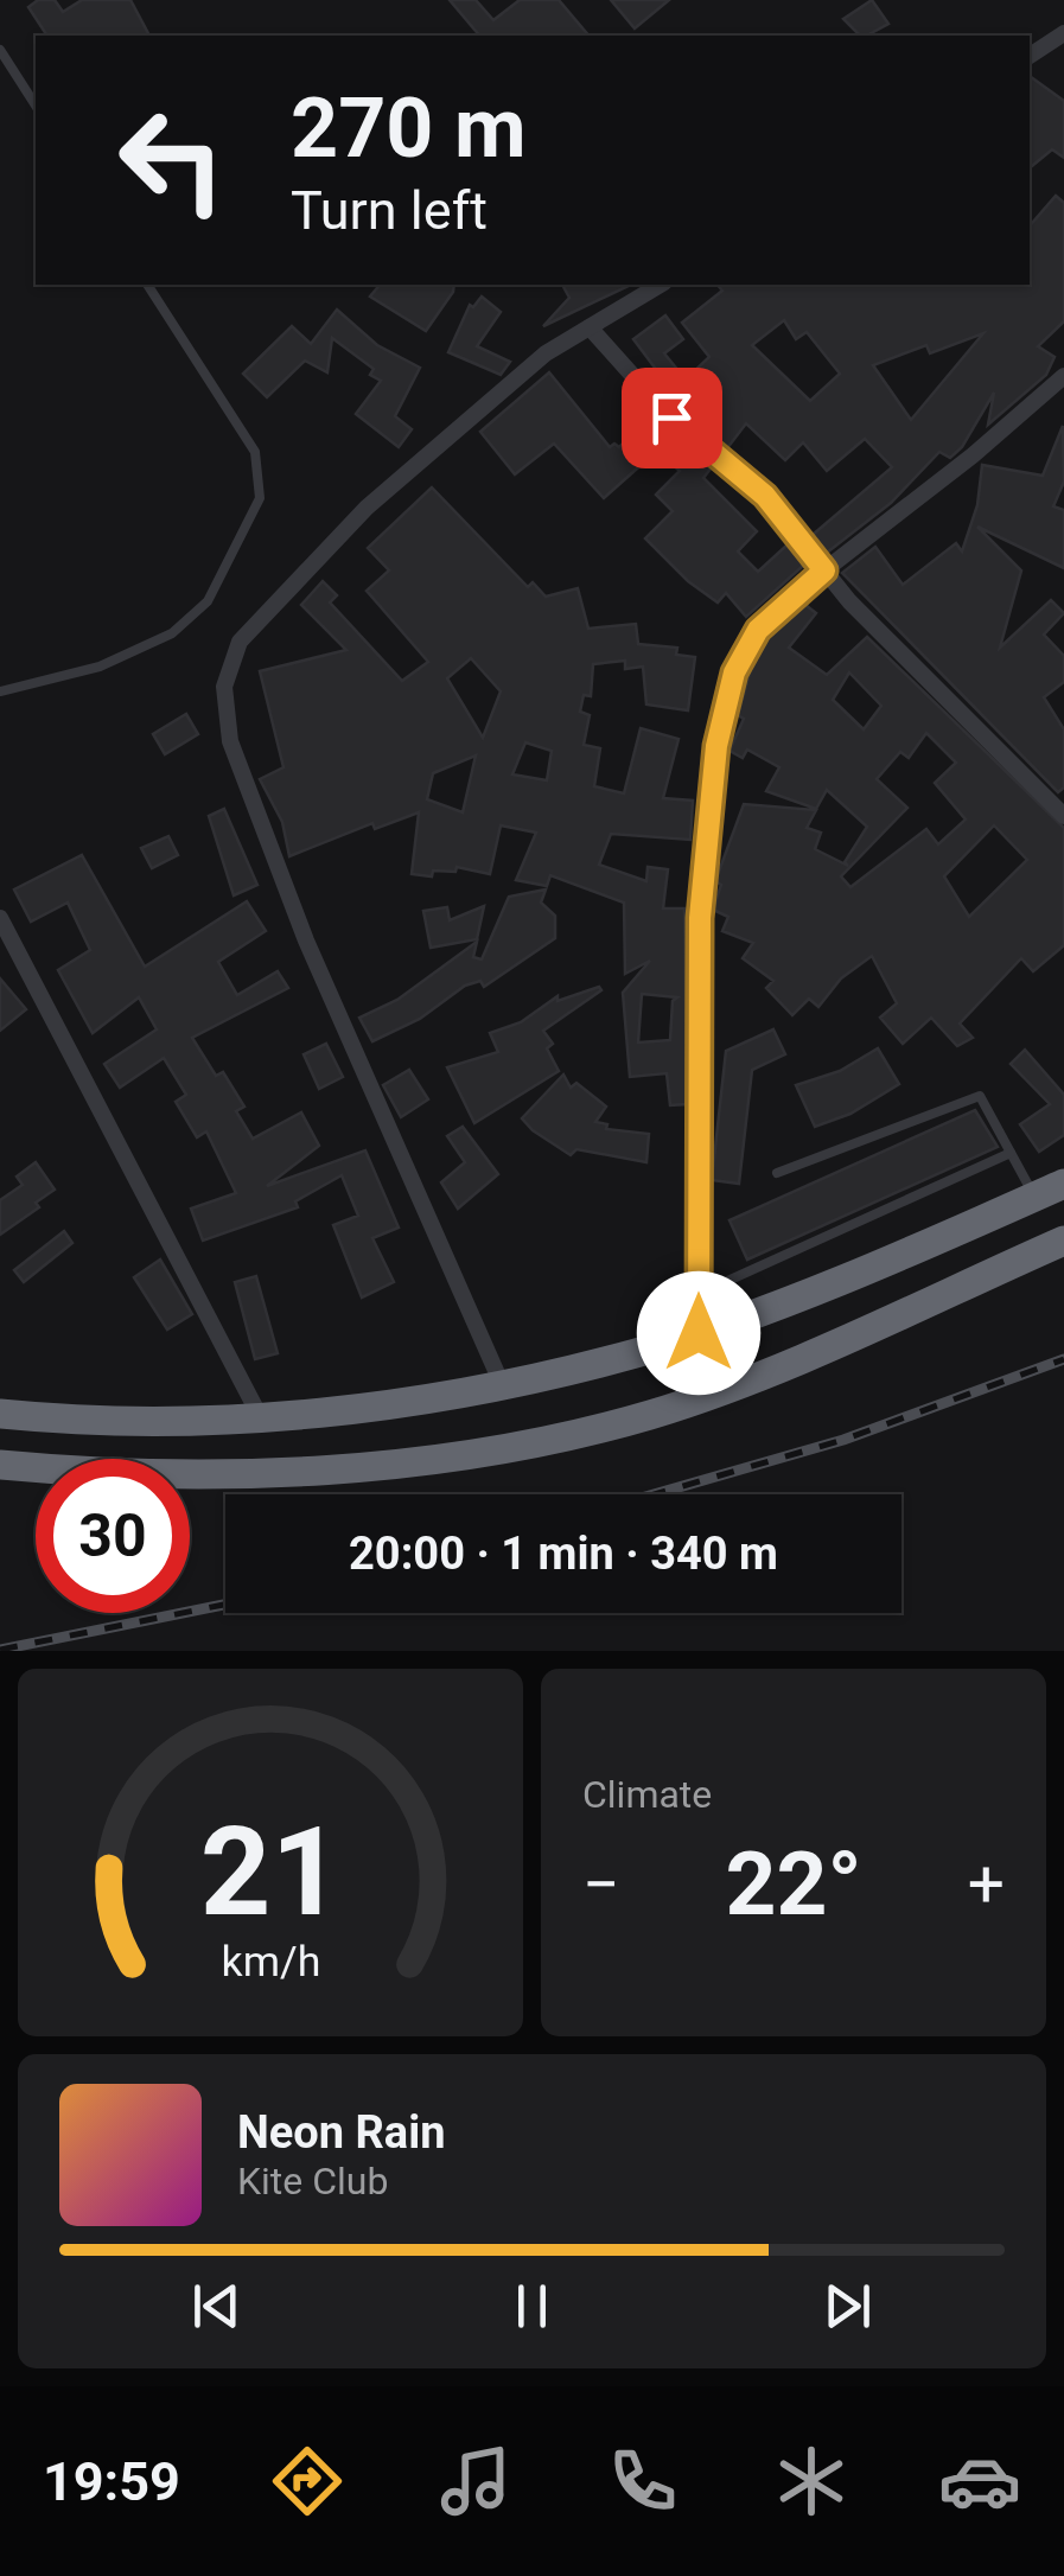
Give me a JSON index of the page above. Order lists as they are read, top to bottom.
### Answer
{
  "page": {
    "turn": ["270 m", "Turn left"],
    "limit": "30",
    "trip": "20:00 · 1 min · 340 m",
    "tile": "Climate",
    "heat": ["−", "22°", "+"],
    "song": ["Neon Rain", "Kite Club"],
    "tabs": "19:59",
    "gauge": ["21", "km/h"]
  }
}
